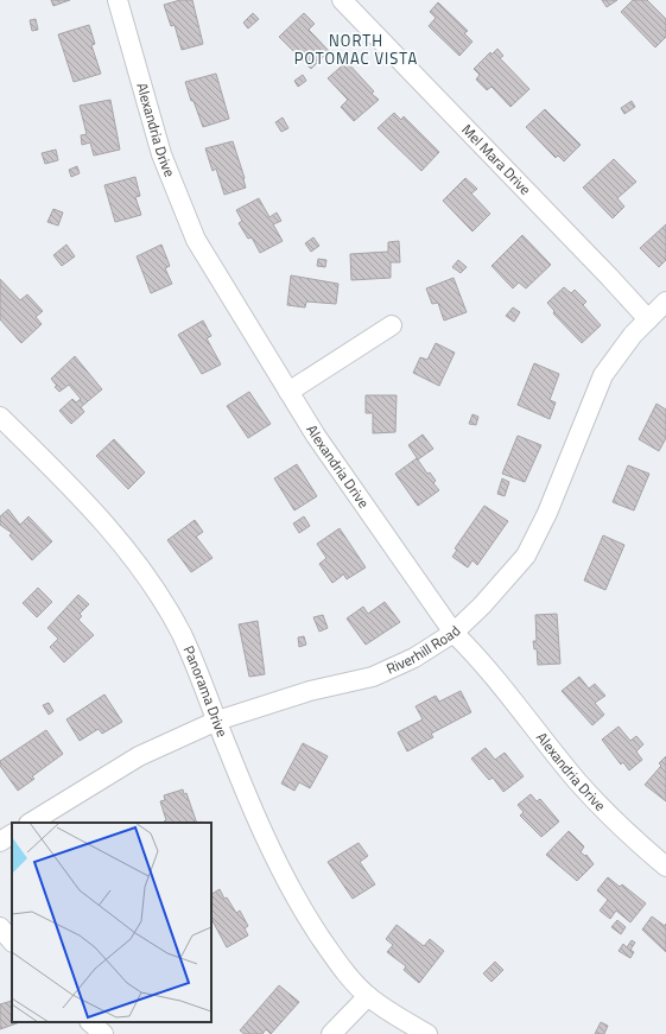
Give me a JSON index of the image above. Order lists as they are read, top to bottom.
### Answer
{
  "streets": {
    "street": [
      "Alexandria Drive",
      "Mel Mara Drive",
      "Riverhill Road",
      "Panorama Drive"
    ]
  },
  "crossings": [
    ["Alexandria Drive", "Riverhill Road"],
    ["Mel Mara Drive", "Riverhill Road"],
    ["Riverhill Road", "Panorama Drive"]
  ],
  "districts": ["NORTH POTOMAC VISTA"]
}
